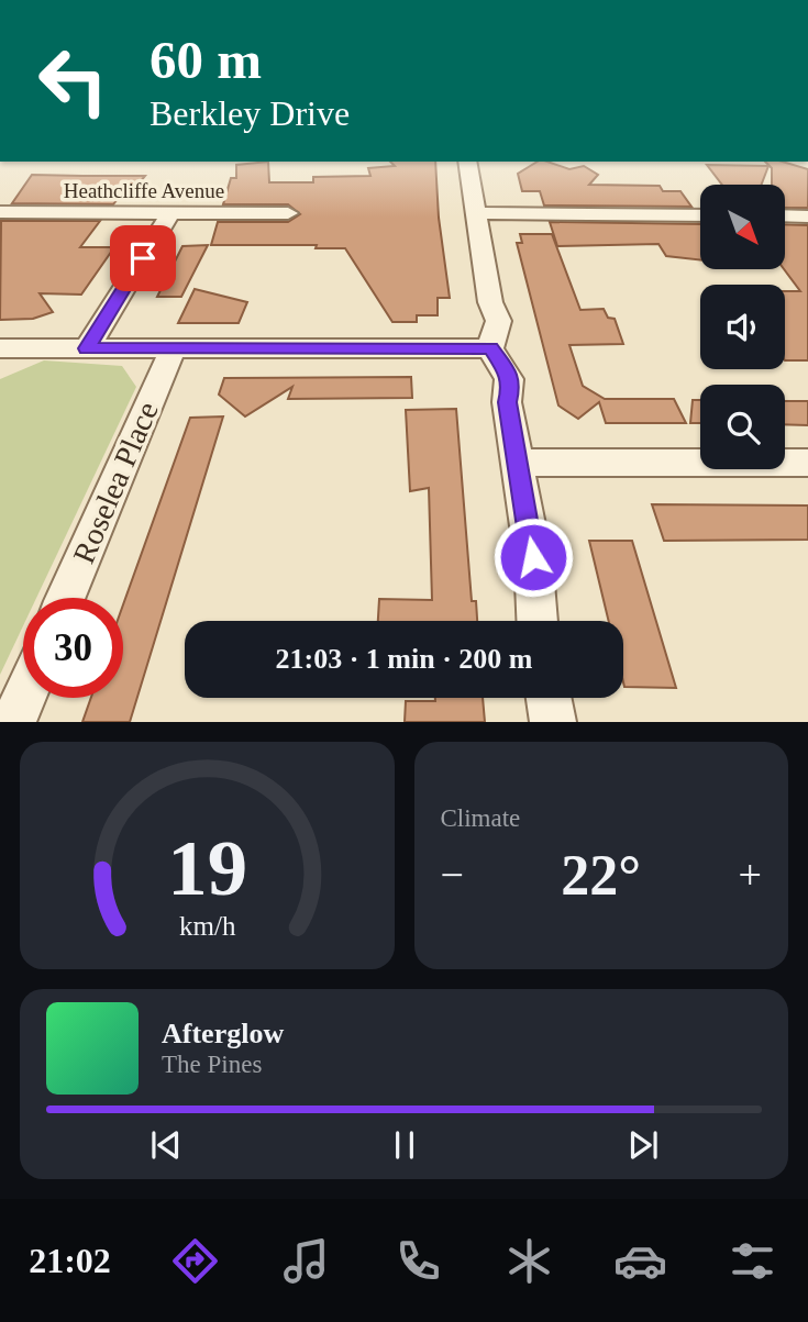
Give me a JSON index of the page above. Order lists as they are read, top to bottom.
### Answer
{
  "streets": {
    "street": ["Heathcliffe Avenue", "Roselea Place"]
  },
  "north": "bottom right",
  "page": {
    "turn": ["60 m", "Berkley Drive"],
    "limit": "30",
    "trip": "21:03 · 1 min · 200 m",
    "tile": "Climate",
    "heat": ["−", "22°", "+"],
    "song": ["Afterglow", "The Pines"],
    "tabs": "21:02",
    "gauge": ["19", "km/h"]
  }
}
